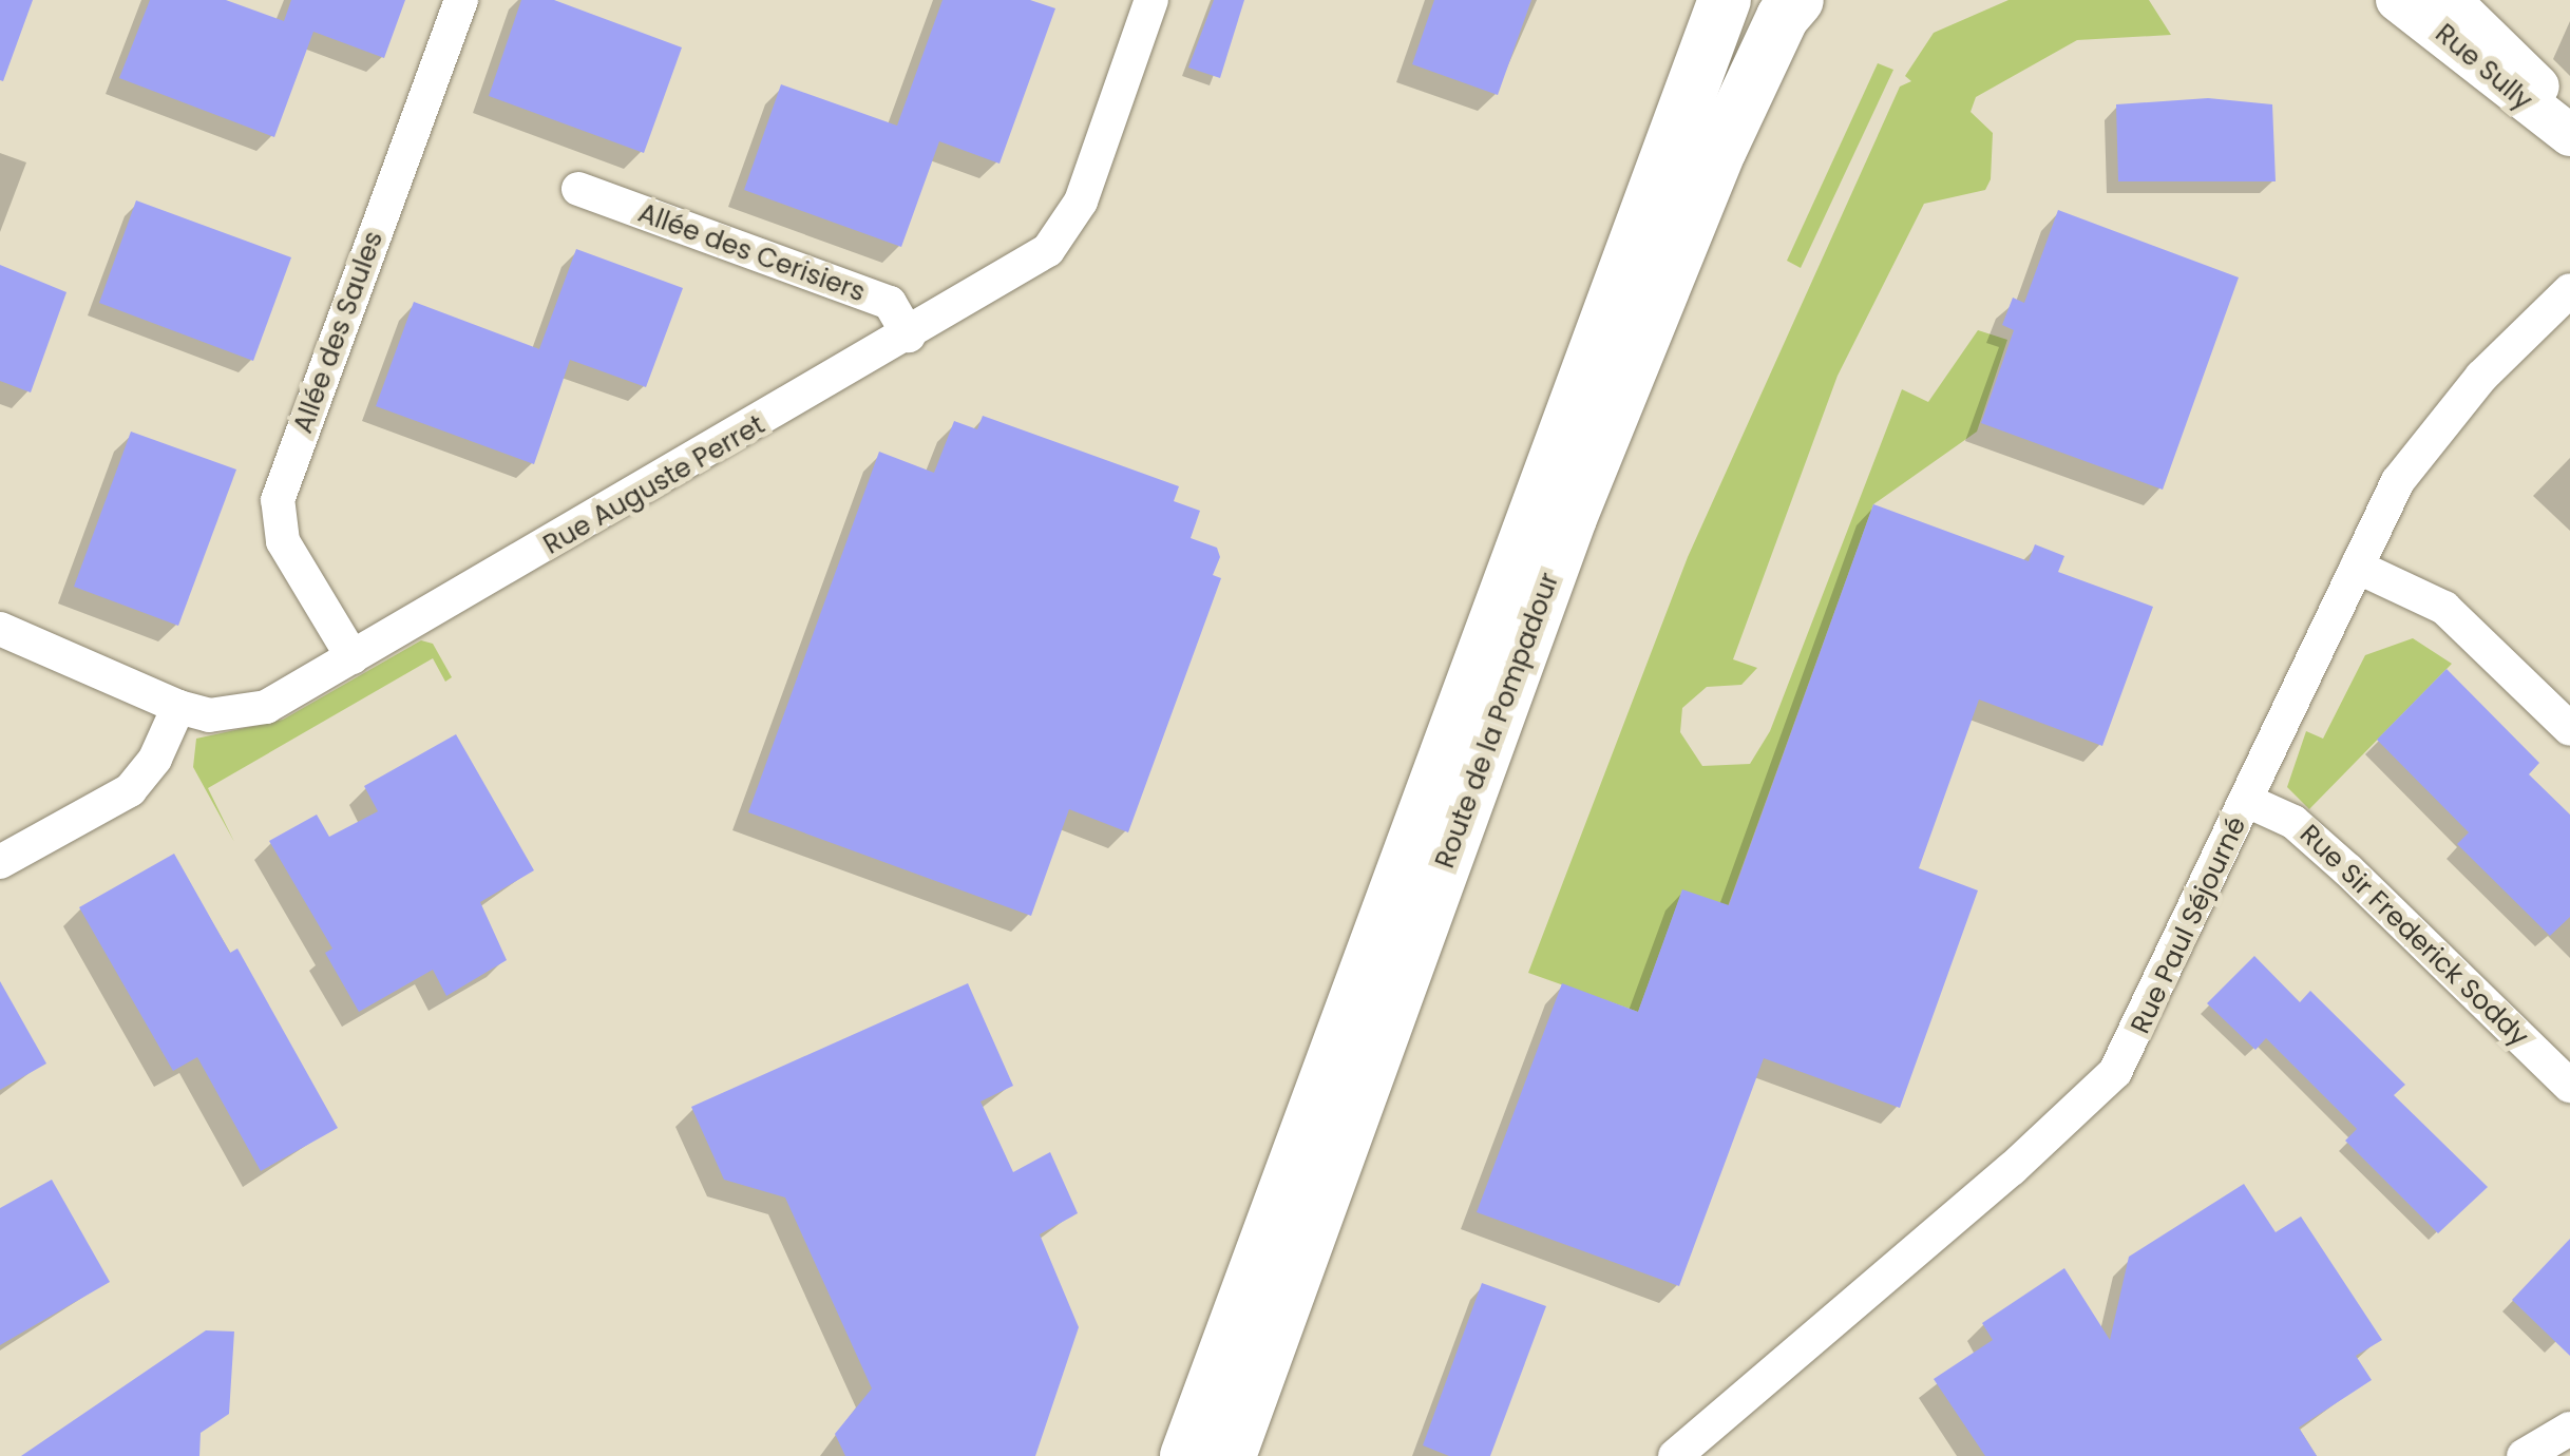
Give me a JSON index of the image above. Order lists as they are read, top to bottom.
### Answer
{
  "streets": {
    "main road": ["Route de la Pompadour"],
    "street": [
      "Rue Sully",
      "Allée des Cerisiers",
      "Allée des Saules",
      "Rue Auguste Perret",
      "Rue Paul Séjourné",
      "Rue Sir Frederick Soddy"
    ]
  },
  "crossings": [
    ["Allée des Cerisiers", "Rue Auguste Perret"],
    ["Allée des Saules", "Rue Auguste Perret"],
    ["Rue Paul Séjourné", "Rue Sir Frederick Soddy"]
  ]
}
